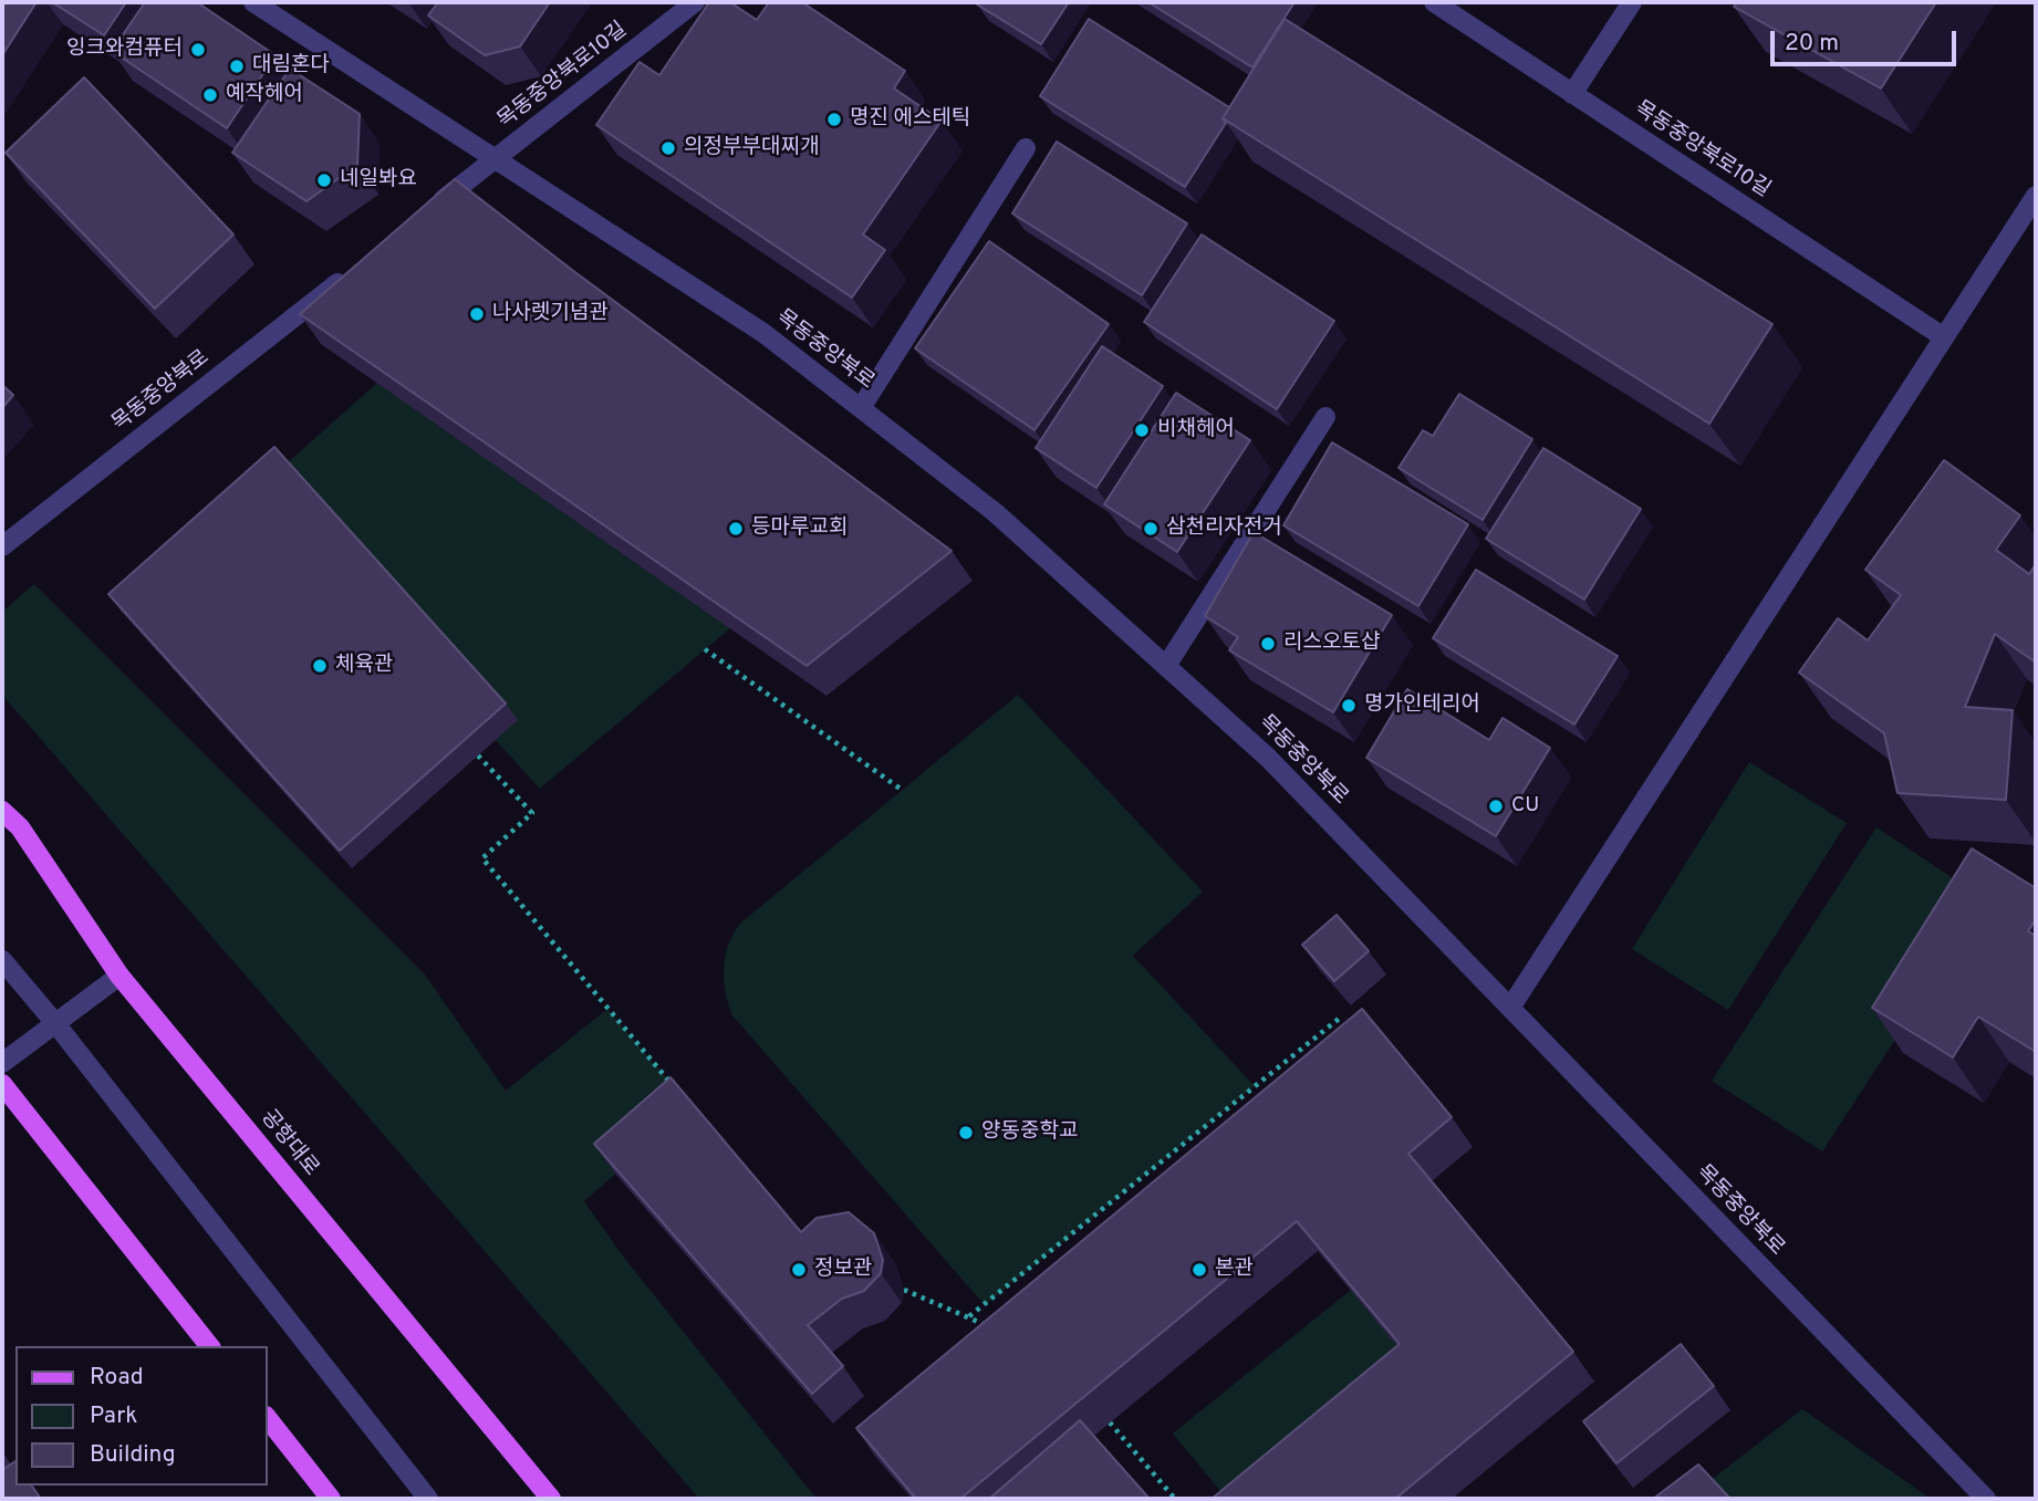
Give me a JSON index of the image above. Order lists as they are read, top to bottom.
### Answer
{
  "streets": {
    "main road": ["공항대로"],
    "street": ["목동중앙북로10길", "목동중앙북로"]
  },
  "crossings": [
    ["목동중앙북로10길", "목동중앙북로"]
  ],
  "places": [
    "잉크와컴퓨터",
    "대림혼다",
    "예작헤어",
    "명진 에스테틱",
    "의정부부대찌개",
    "네일봐요",
    "나사렛기념관",
    "비채헤어",
    "등마루교회",
    "삼천리자전거",
    "리스오토샵",
    "체육관",
    "명가인테리어",
    "CU",
    "양동중학교",
    "정보관",
    "본관"
  ],
  "legend": ["Road", "Park", "Building"],
  "scale_bar": "20 m"
}
